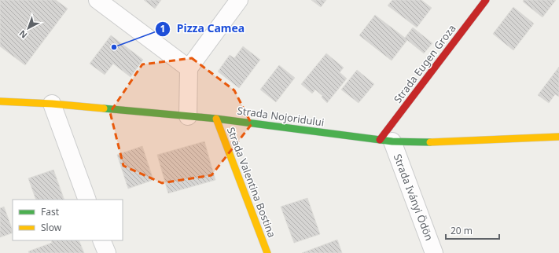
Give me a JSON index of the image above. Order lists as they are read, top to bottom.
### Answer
{
  "streets": {
    "main road": ["Strada Eugen Groza", "Strada Nojoridului", "Strada Valentina Bostina"],
    "street": ["Strada Iványi Ödön"]
  },
  "crossings": [
    ["Strada Eugen Groza", "Strada Nojoridului"],
    ["Strada Eugen Groza", "Strada Iványi Ödön"],
    ["Strada Nojoridului", "Strada Valentina Bostina"],
    ["Strada Nojoridului", "Strada Iványi Ödön"]
  ],
  "places": ["Pizza Camea"],
  "legend": ["Fast", "Slow"],
  "scale_bar": "20 m",
  "north": "bottom left"
}
